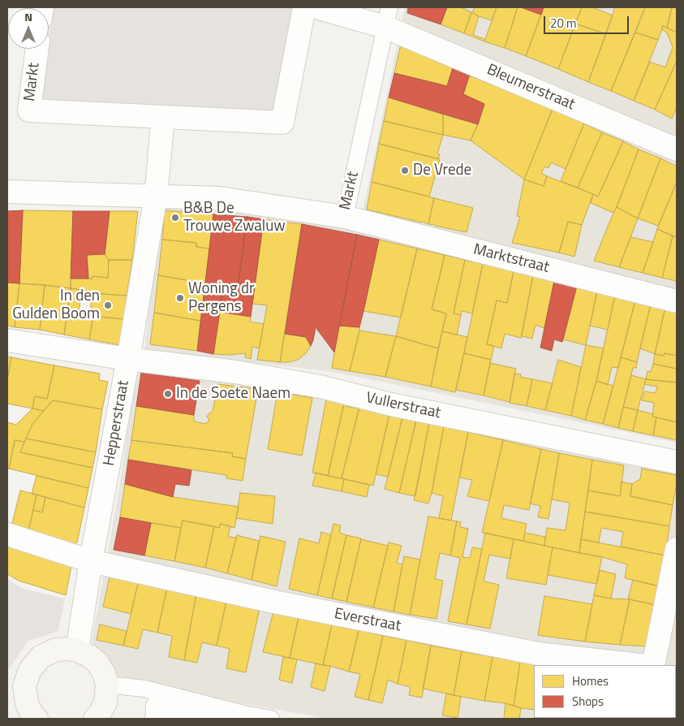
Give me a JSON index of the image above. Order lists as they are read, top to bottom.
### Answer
{
  "streets": {
    "street": [
      "Markt",
      "Bleumerstraat",
      "Marktstraat",
      "Vullerstraat",
      "Hepperstraat",
      "Everstraat"
    ]
  },
  "crossings": [
    ["Markt", "Bleumerstraat"],
    ["Markt", "Marktstraat"],
    ["Markt", "Hepperstraat"],
    ["Vullerstraat", "Hepperstraat"],
    ["Hepperstraat", "Everstraat"]
  ],
  "places": [
    "De Vrede",
    "B&B De Trouwe Zwaluw",
    "Woning dr Pergens",
    "In den Gulden Boom",
    "In de Soete Naem"
  ],
  "legend": ["Homes", "Shops"],
  "scale_bar": "20 m",
  "north": "top"
}
